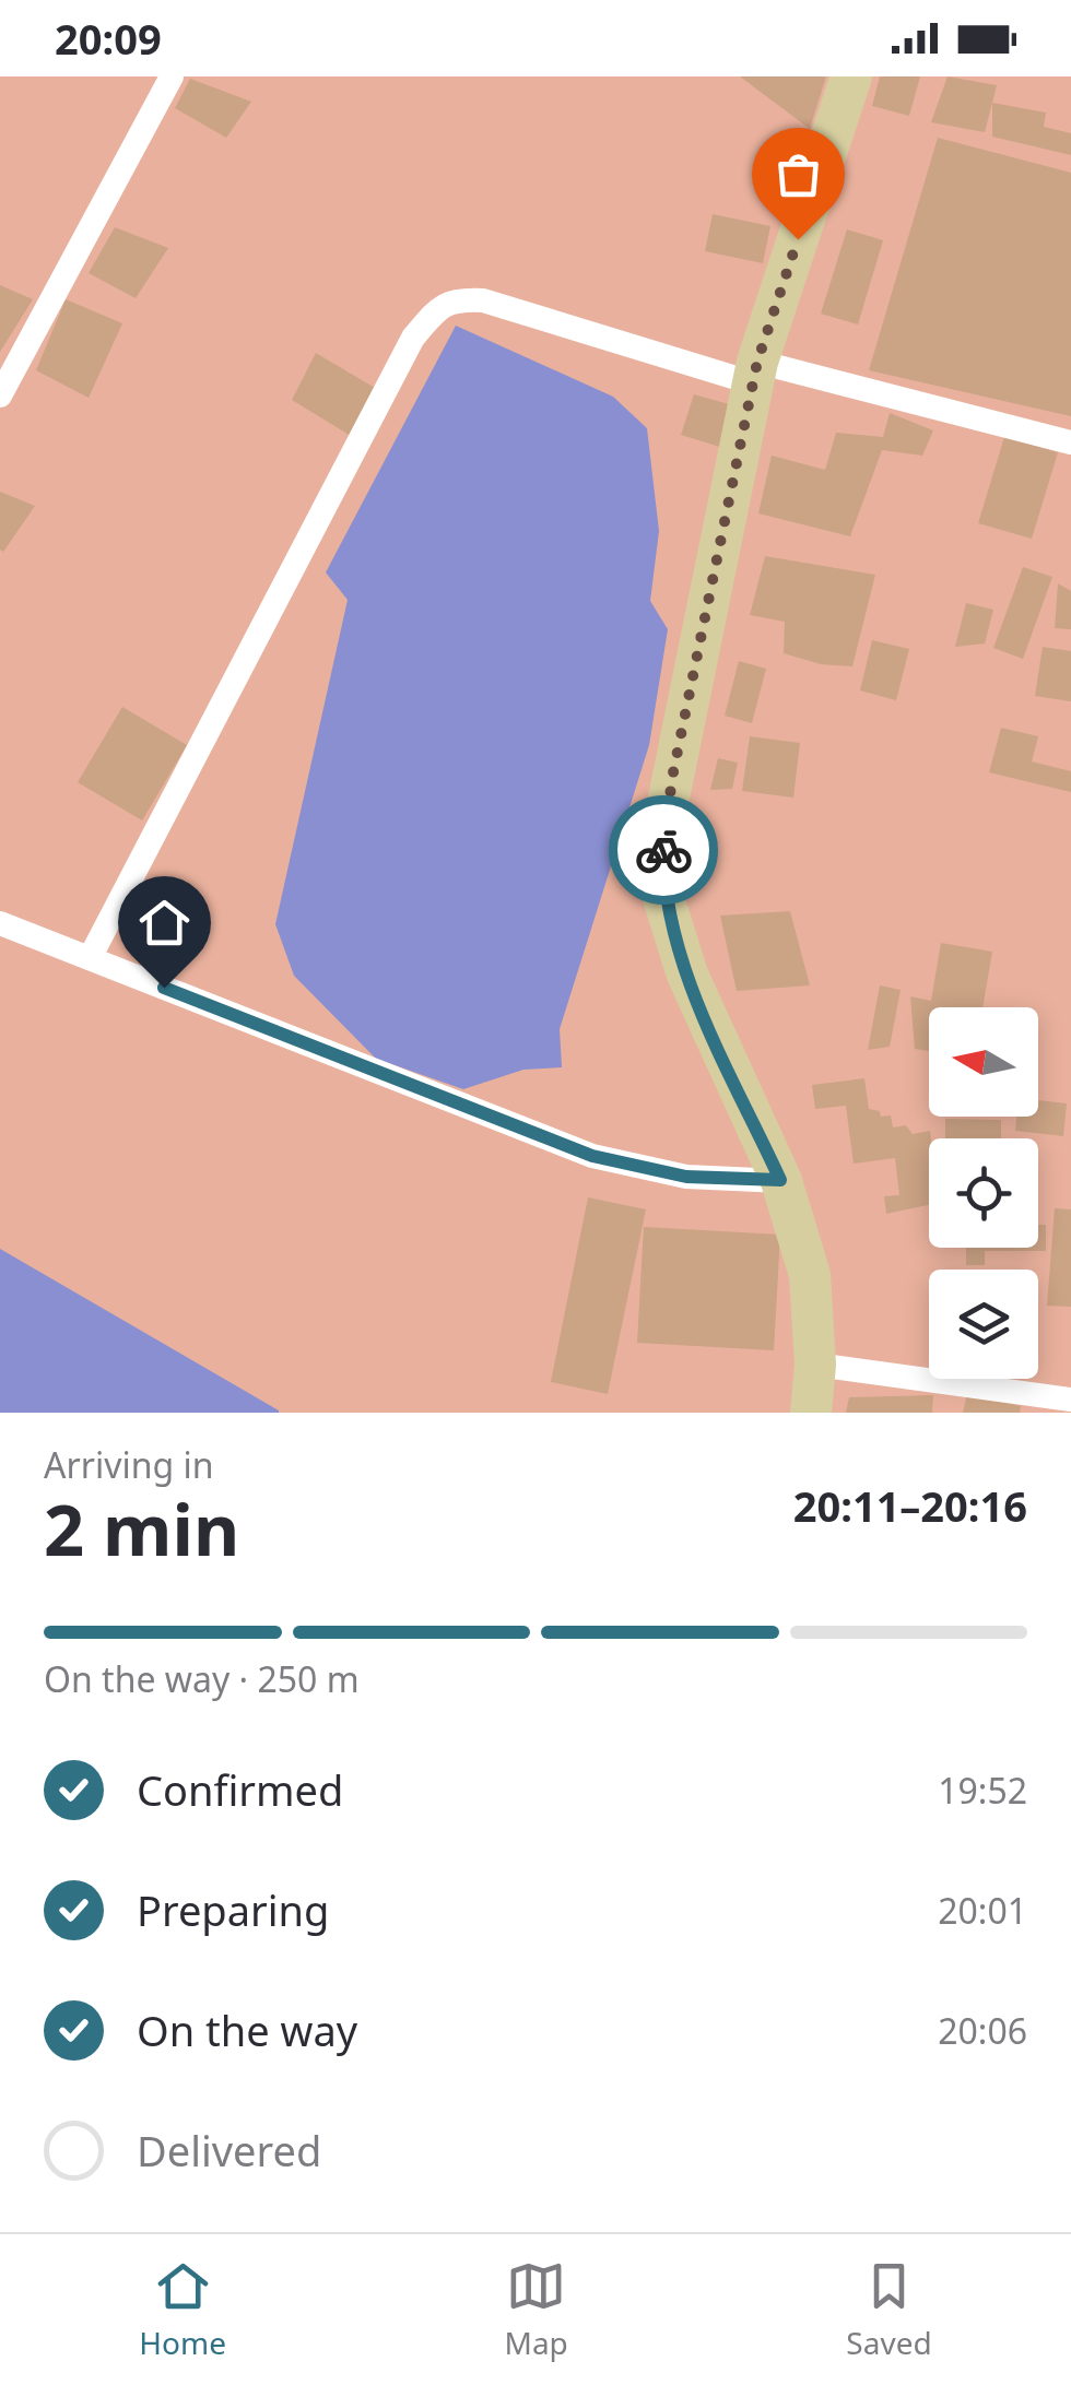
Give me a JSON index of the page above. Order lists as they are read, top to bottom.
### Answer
{
  "north": "left",
  "page": {
    "status": "20:09",
    "heading": ["2 min", "Arriving in", "20:11–20:16"],
    "bar": "On the way · 250 m",
    "list": [
      ["Confirmed", "19:52"],
      ["Preparing", "20:01"],
      ["On the way", "20:06"],
      "Delivered"
    ],
    "tabs": ["Home", "Map", "Saved"]
  }
}
